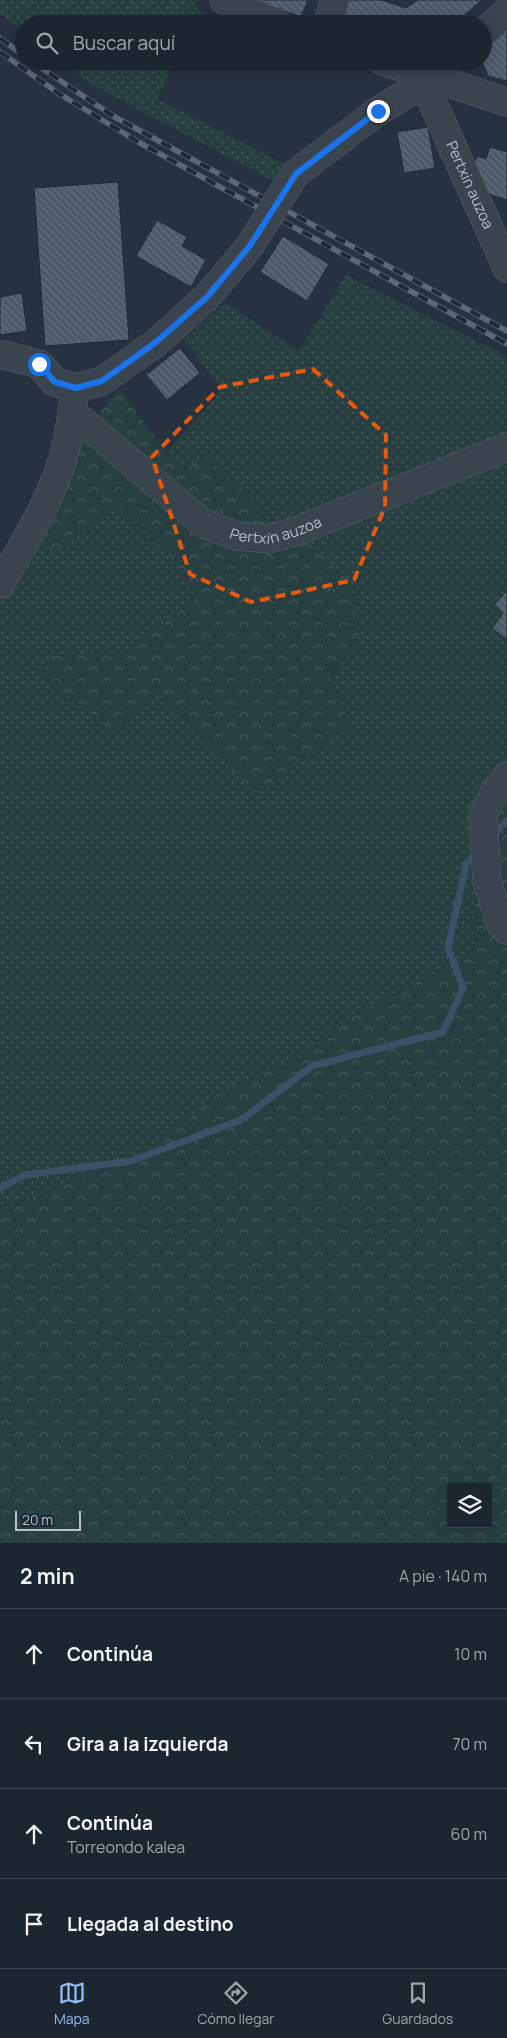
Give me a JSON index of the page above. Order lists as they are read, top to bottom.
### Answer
{
  "streets": {
    "street": ["Pertxin auzoa"]
  },
  "scale_bar": "20 m",
  "page": {
    "search": "Buscar aquí",
    "scale": "20 m",
    "heading": ["2 min", "A pie · 140 m"],
    "list": [
      ["Continúa", "10 m"],
      ["Gira a la izquierda", "70 m"],
      ["Continúa", "Torreondo kalea", "60 m"],
      "Llegada al destino"
    ],
    "nav": ["Mapa", "Cómo llegar", "Guardados"]
  }
}
